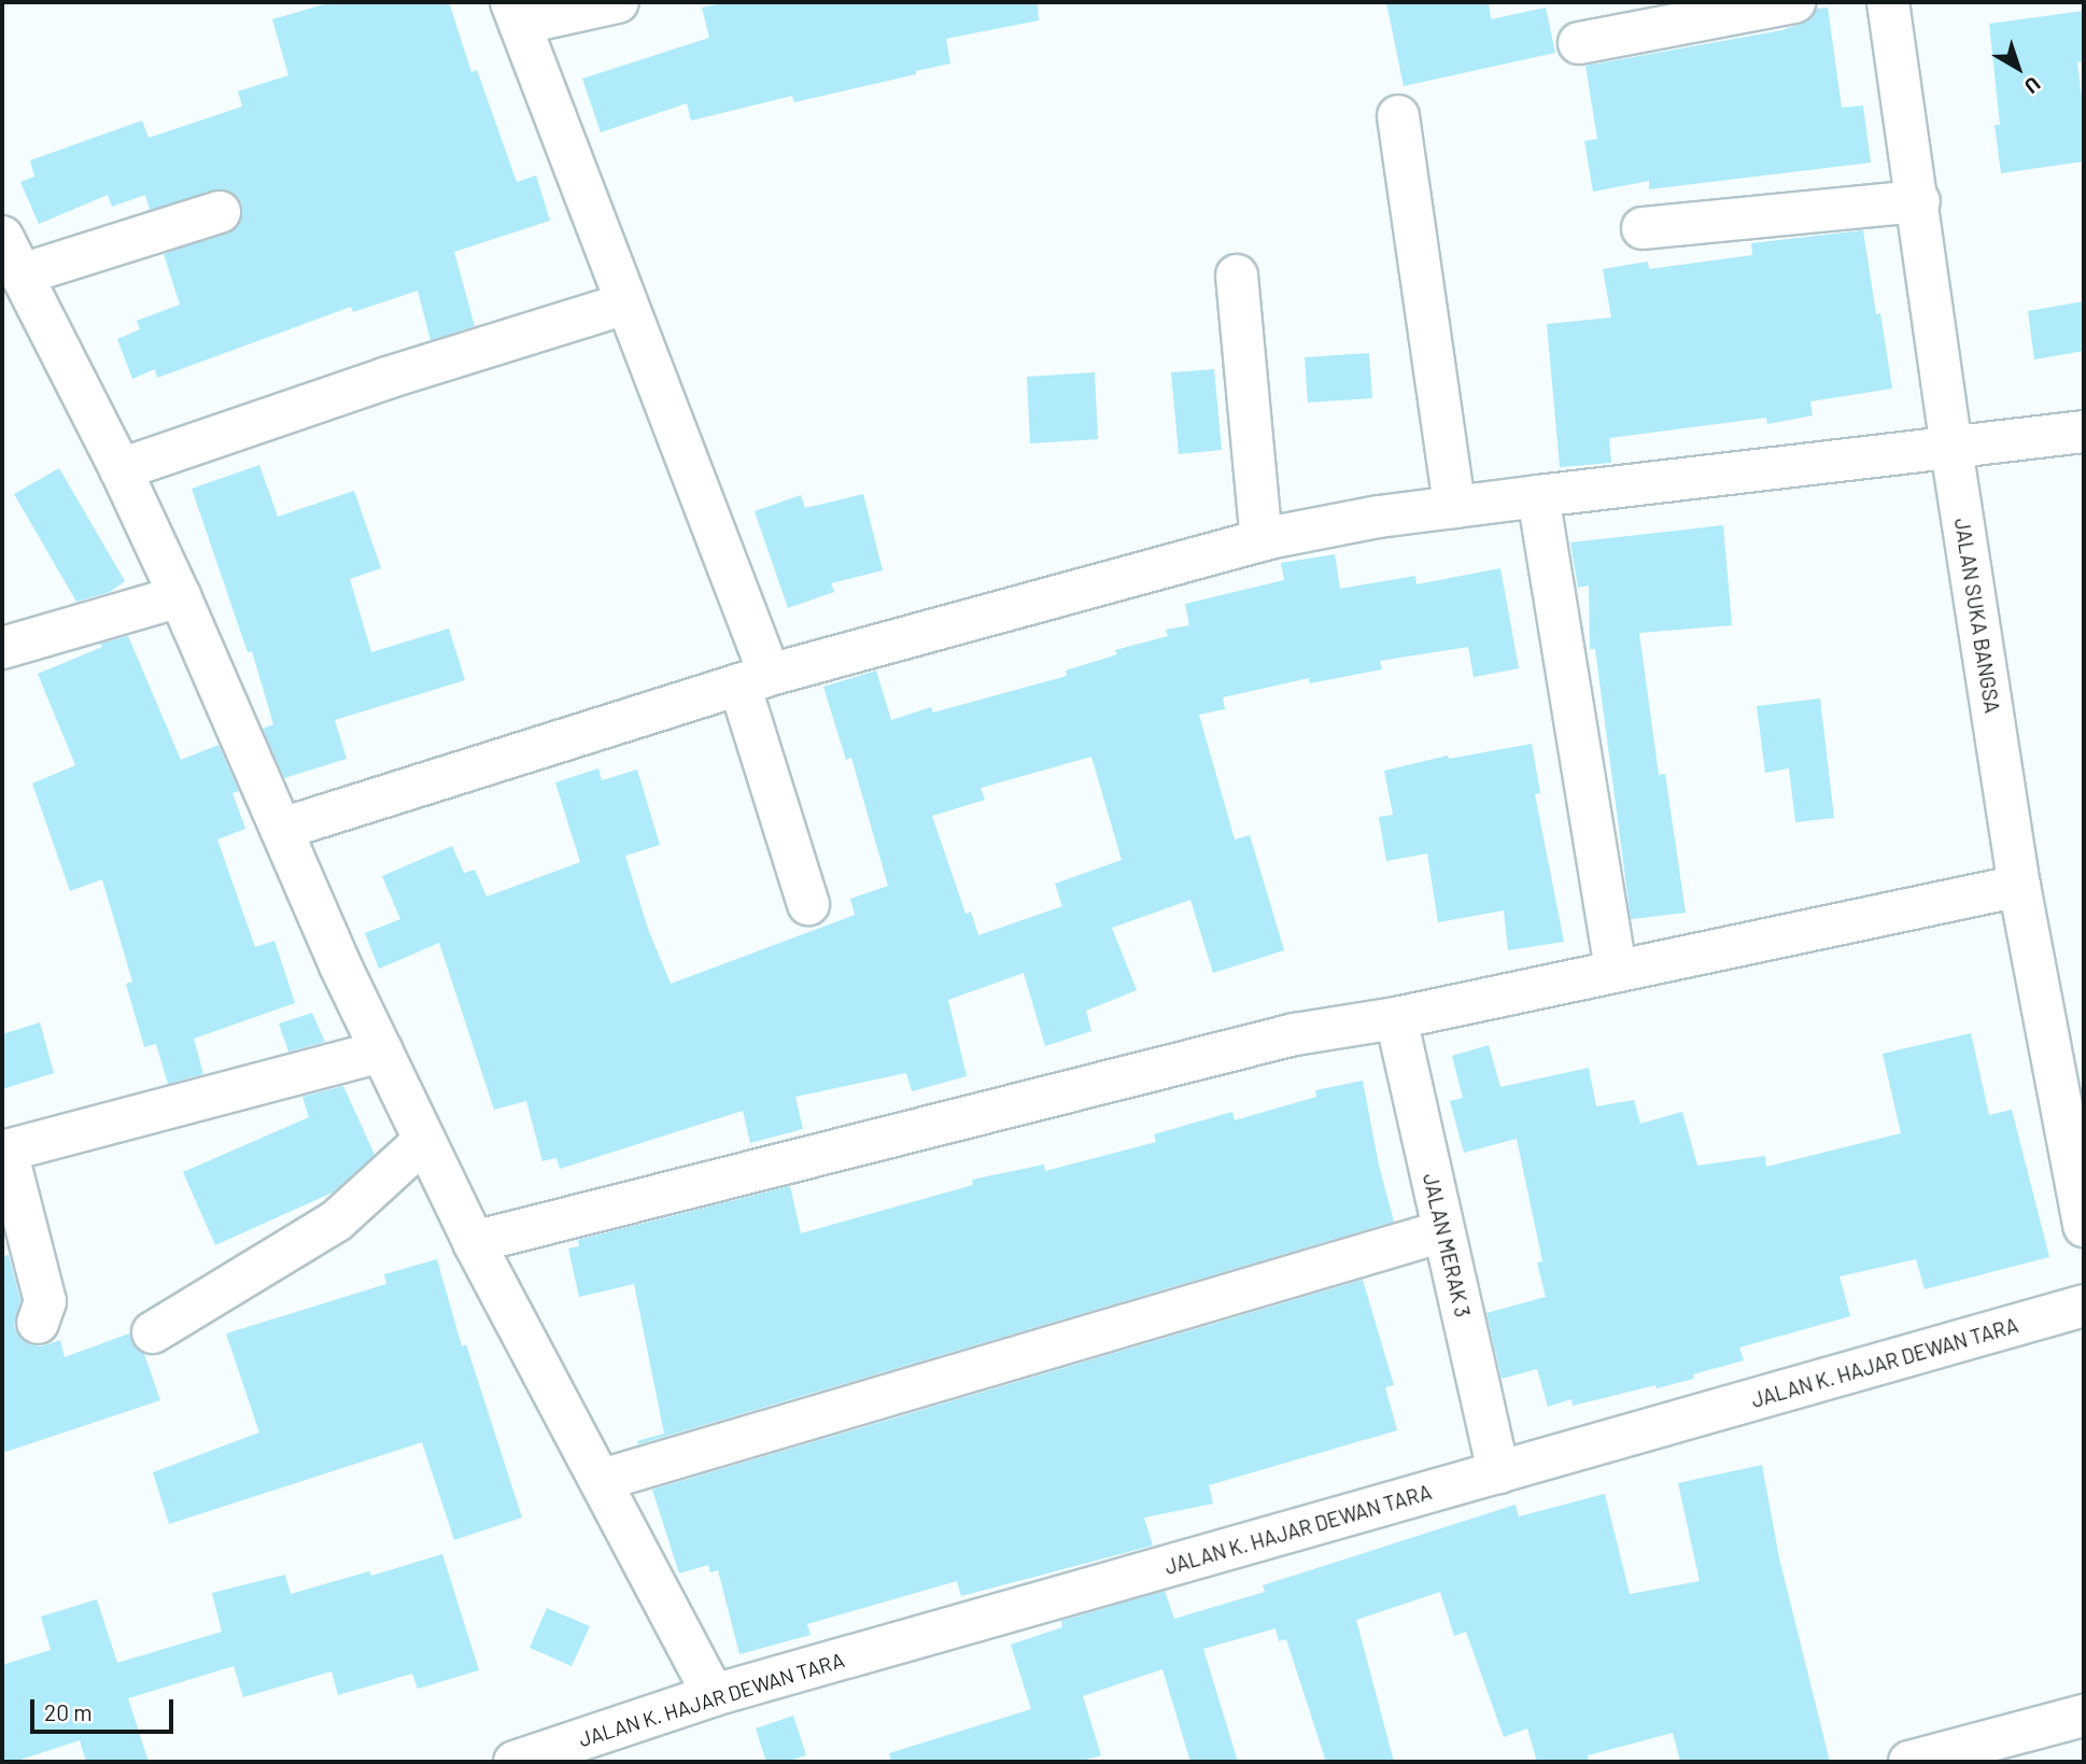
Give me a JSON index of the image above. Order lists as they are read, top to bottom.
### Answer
{
  "streets": {
    "street": ["JALAN SUKA BANGSA", "JALAN MERAK 3", "JALAN K. HAJAR DEWAN TARA"]
  },
  "crossings": [
    ["JALAN MERAK 3", "JALAN K. HAJAR DEWAN TARA"]
  ],
  "scale_bar": "20 m",
  "north": "bottom right"
}
